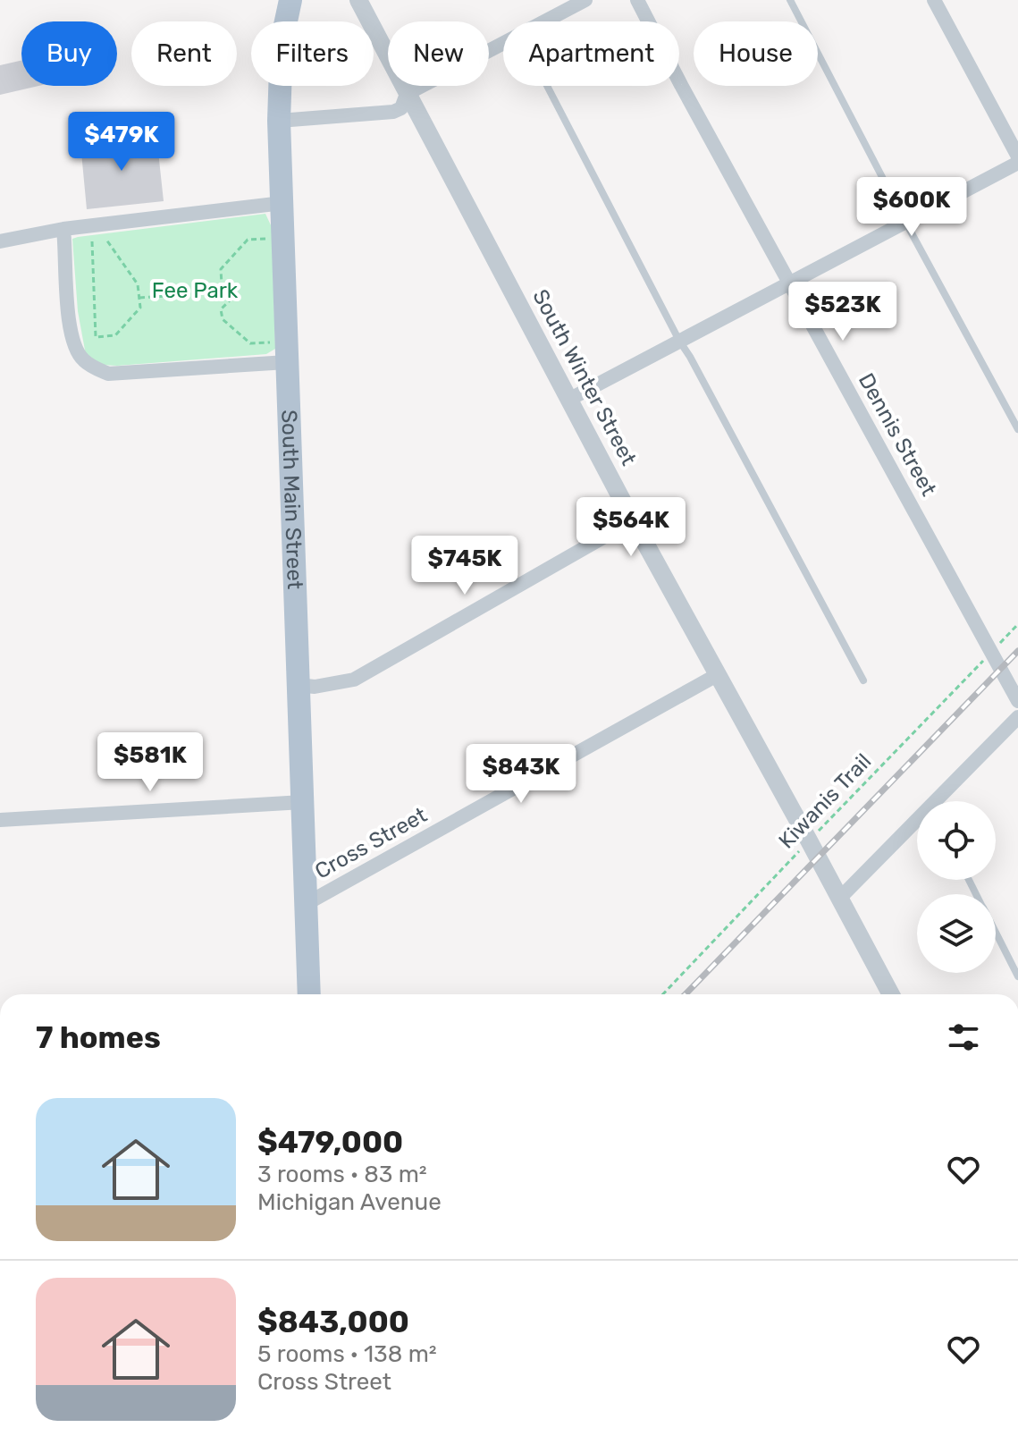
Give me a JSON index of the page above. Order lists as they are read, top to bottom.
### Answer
{
  "streets": {
    "main road": ["South Main Street"],
    "street": ["South Winter Street", "Dennis Street", "Cross Street"],
    "path": ["Kiwanis Trail"]
  },
  "crossings": [
    ["South Winter Street", "Kiwanis Trail"],
    ["South Winter Street", "Cross Street"],
    ["Dennis Street", "Kiwanis Trail"],
    ["South Main Street", "Cross Street"]
  ],
  "parks": ["Fee Park"],
  "page": {
    "chip": [
      "Buy",
      "Rent",
      "Filters",
      "New",
      "Apartment",
      "House"
    ],
    "price": [
      "$479K",
      "$600K",
      "$523K",
      "$564K",
      "$745K",
      "$581K",
      "$843K"
    ],
    "heading": "7 homes",
    "list": [
      {
        "name": "$479,000",
        "note": "3 rooms · 83 m² · Michigan Avenue"
      },
      {
        "name": "$843,000",
        "note": "5 rooms · 138 m² · Cross Street"
      }
    ]
  }
}
